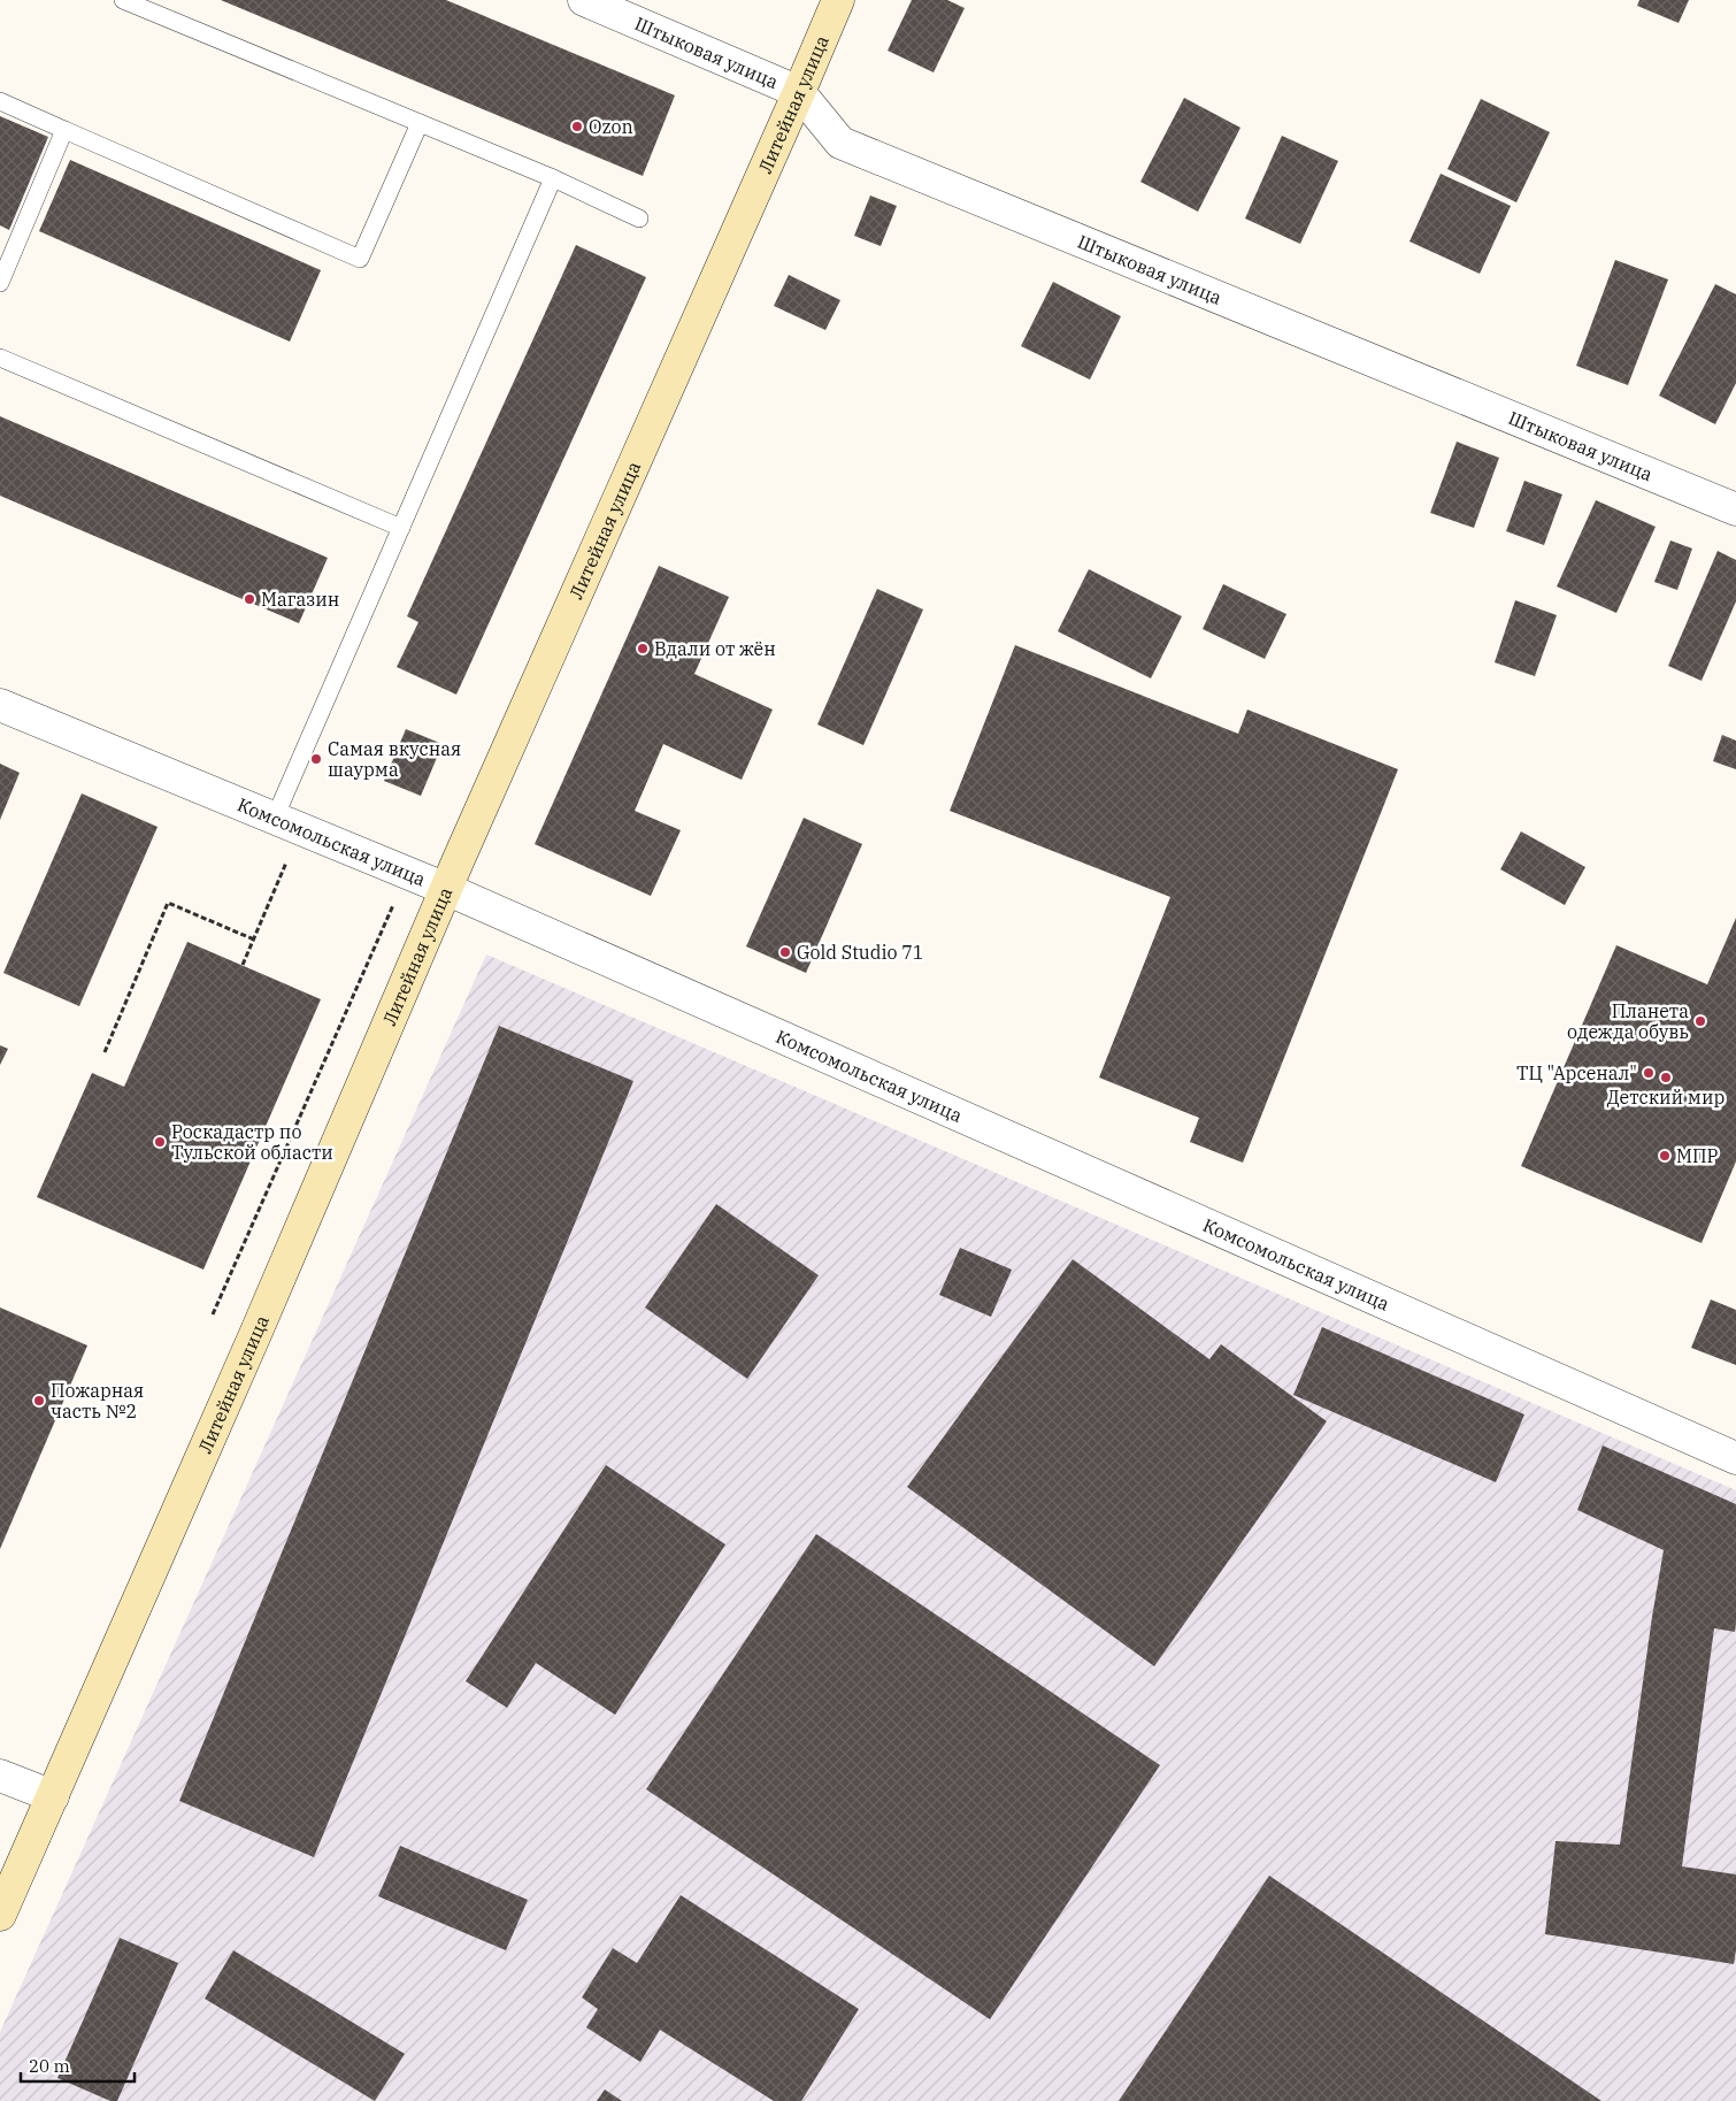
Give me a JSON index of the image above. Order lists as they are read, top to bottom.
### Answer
{
  "streets": {
    "street": ["Штыковая улица", "Литейная улица", "Комсомольская улица"]
  },
  "crossings": [
    ["Штыковая улица", "Литейная улица"],
    ["Литейная улица", "Комсомольская улица"]
  ],
  "places": [
    "Ozon",
    "Магазин",
    "Вдали от жён",
    "Самая вкусная шаурма",
    "Gold Studio 71",
    "Планета одежда обувь",
    "ТЦ \"Арсенал\"",
    "Детский мир",
    "Роскадастр по Тульской области",
    "МПР",
    "Пожарная часть №2"
  ],
  "scale_bar": "20 m"
}
